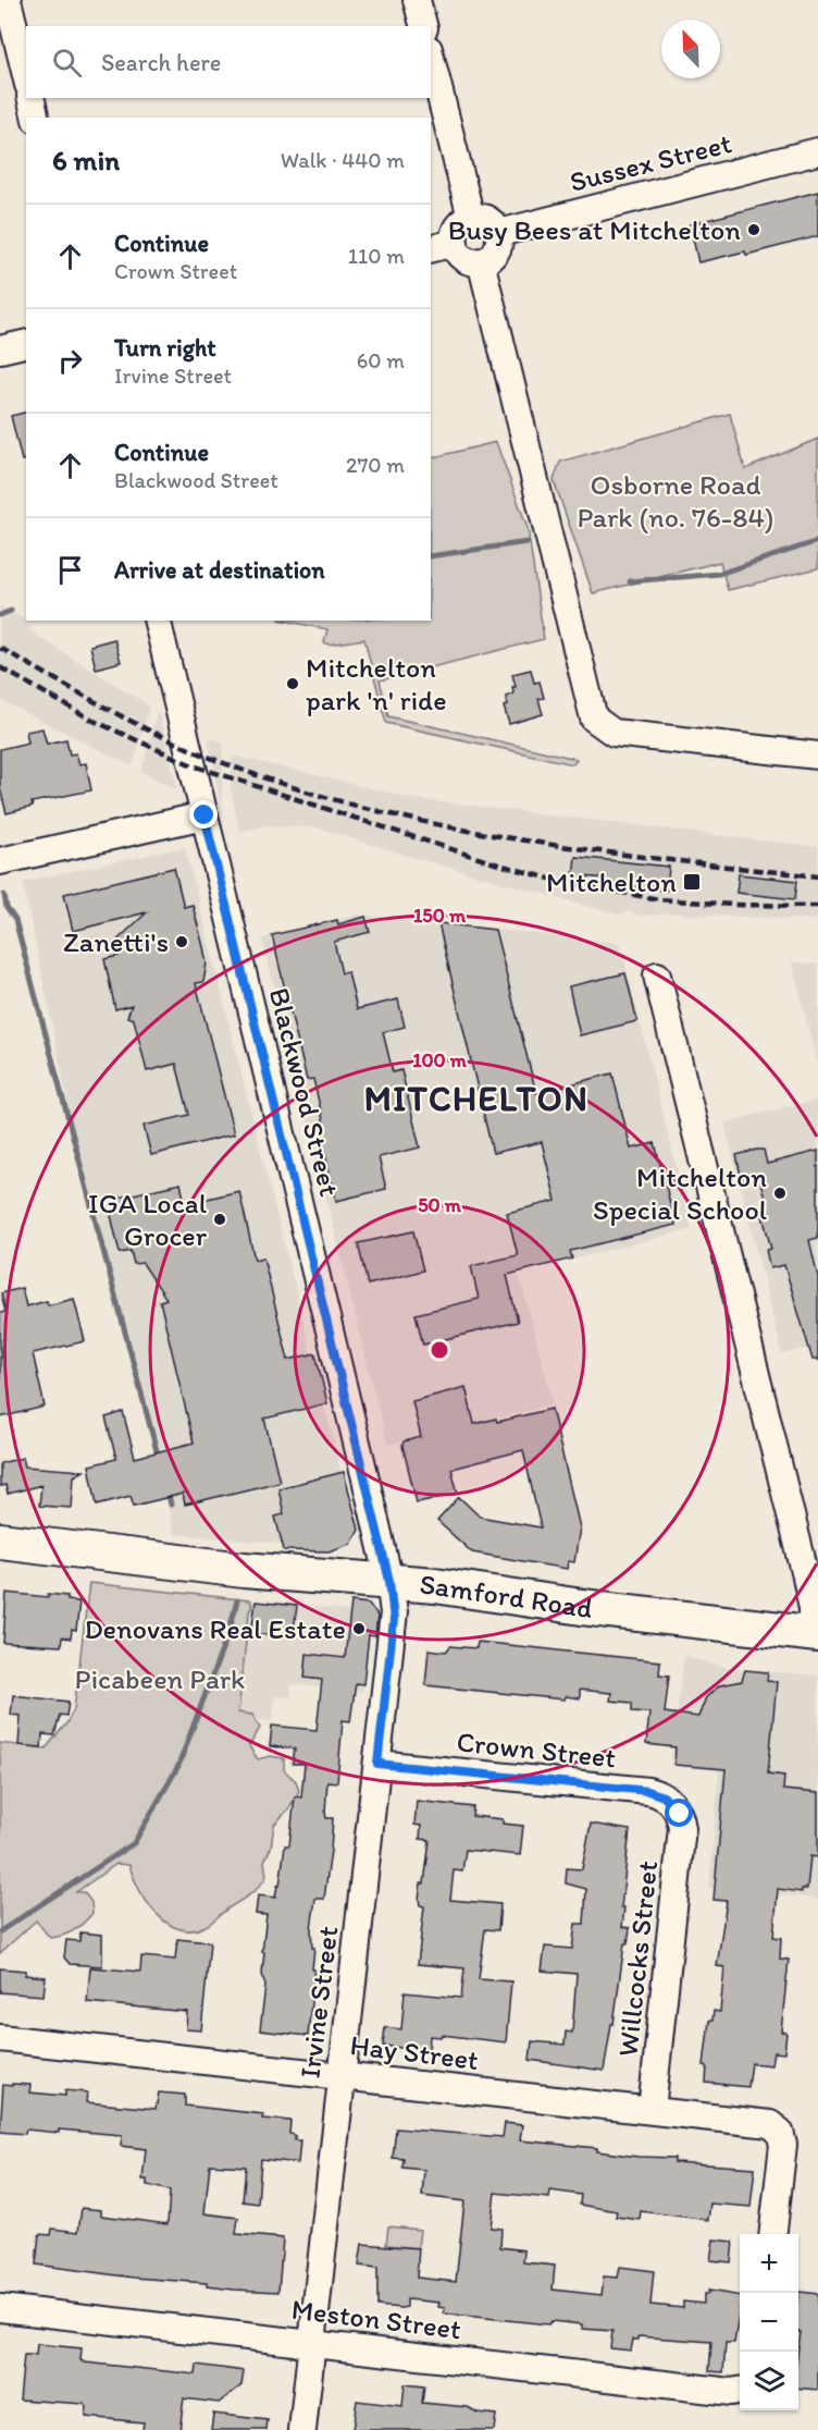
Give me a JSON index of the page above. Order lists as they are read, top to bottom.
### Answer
{
  "streets": {
    "main road": ["Samford Road"],
    "street": [
      "Sussex Street",
      "Blackwood Street",
      "Crown Street",
      "Willcocks Street",
      "Irvine Street",
      "Hay Street",
      "Meston Street"
    ]
  },
  "crossings": [
    ["Blackwood Street", "Samford Road"],
    ["Blackwood Street", "Irvine Street"],
    ["Samford Road", "Irvine Street"],
    ["Crown Street", "Willcocks Street"],
    ["Crown Street", "Irvine Street"],
    ["Willcocks Street", "Hay Street"],
    ["Irvine Street", "Hay Street"],
    ["Irvine Street", "Meston Street"]
  ],
  "districts": ["MITCHELTON"],
  "parks": ["Osborne Road Park (no. 76-84)", "Picabeen Park"],
  "places": {
    "other": [
      "Busy Bees at Mitchelton",
      "Mitchelton park 'n' ride",
      "Zanetti's",
      "Mitchelton Special School",
      "IGA Local Grocer",
      "Denovans Real Estate"
    ],
    "transit": ["Mitchelton"]
  },
  "north": "top left",
  "page": {
    "search": "Search here",
    "heading": ["6 min", "Walk · 440 m"],
    "list": [
      ["Continue", "Crown Street", "110 m"],
      ["Turn right", "Irvine Street", "60 m"],
      ["Continue", "Blackwood Street", "270 m"],
      "Arrive at destination"
    ],
    "map_buttons": ["+", "−"]
  },
  "rings": ["150 m", "100 m", "50 m"]
}
